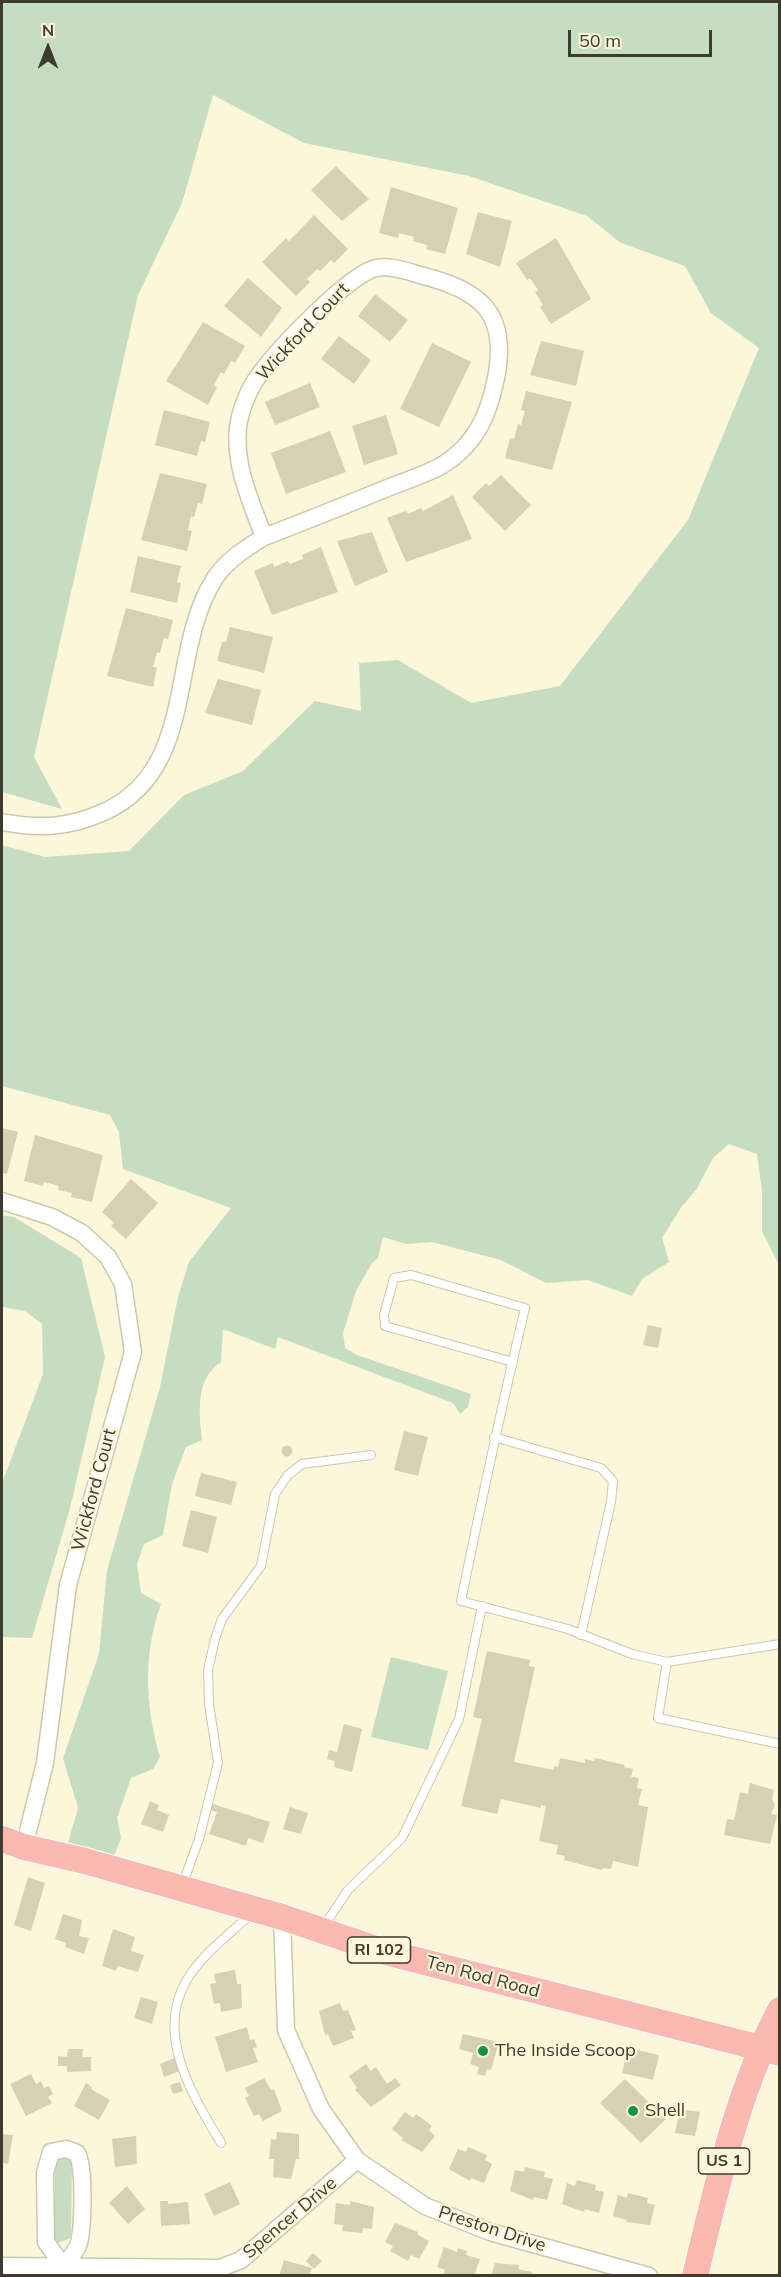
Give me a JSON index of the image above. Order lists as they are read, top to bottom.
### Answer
{
  "streets": {
    "main road": ["RI 102", "Ten Rod Road", "US 1"],
    "street": ["Wickford Court", "Spencer Drive", "Preston Drive"]
  },
  "crossings": [
    ["Wickford Court", "Ten Rod Road"],
    ["Ten Rod Road", "US 1"],
    ["Ten Rod Road", "Preston Drive"],
    ["Spencer Drive", "Preston Drive"]
  ],
  "places": ["The Inside Scoop", "Shell"],
  "scale_bar": "50 m",
  "north": "top"
}
